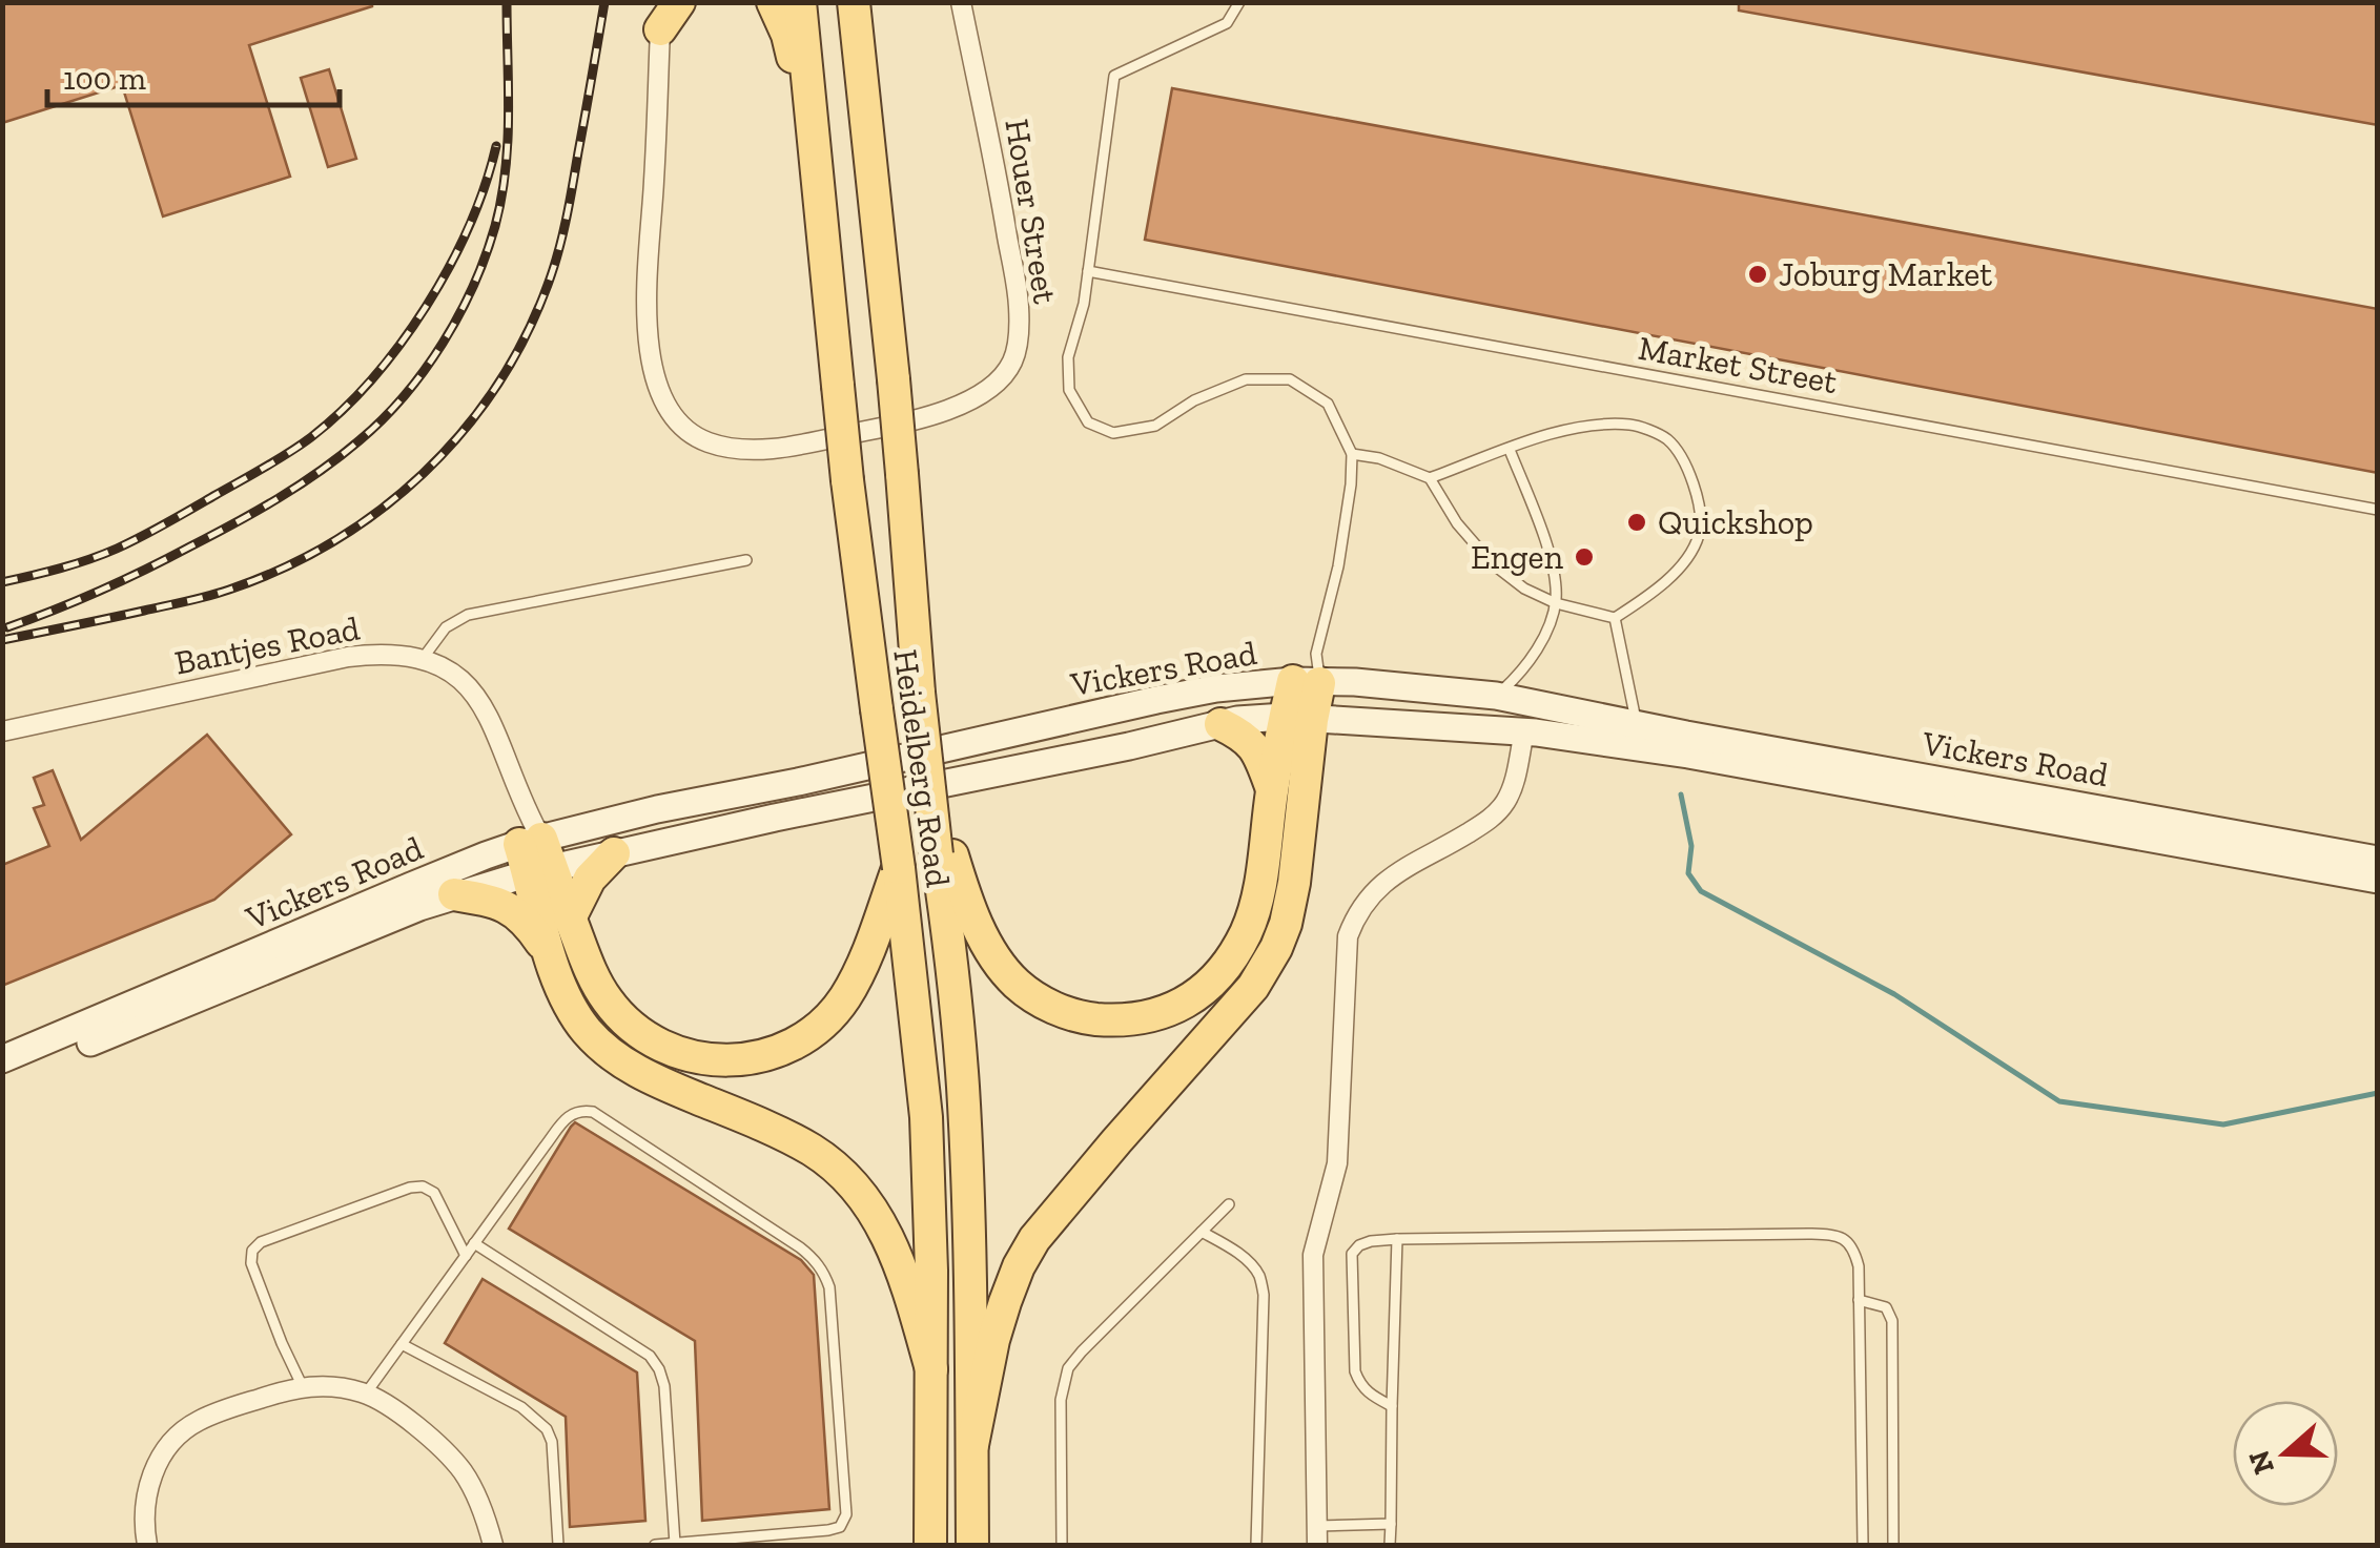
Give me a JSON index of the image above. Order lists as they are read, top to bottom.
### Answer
{
  "streets": {
    "main road": ["Vickers Road", "Heidelberg Road"],
    "street": ["Houer Street", "Bantjes Road"],
    "lane": ["Market Street"]
  },
  "crossings": [
    ["Bantjes Road", "Vickers Road"]
  ],
  "places": ["Joburg Market", "Quickshop", "Engen"],
  "scale_bar": "100 m",
  "north": "left"
}
